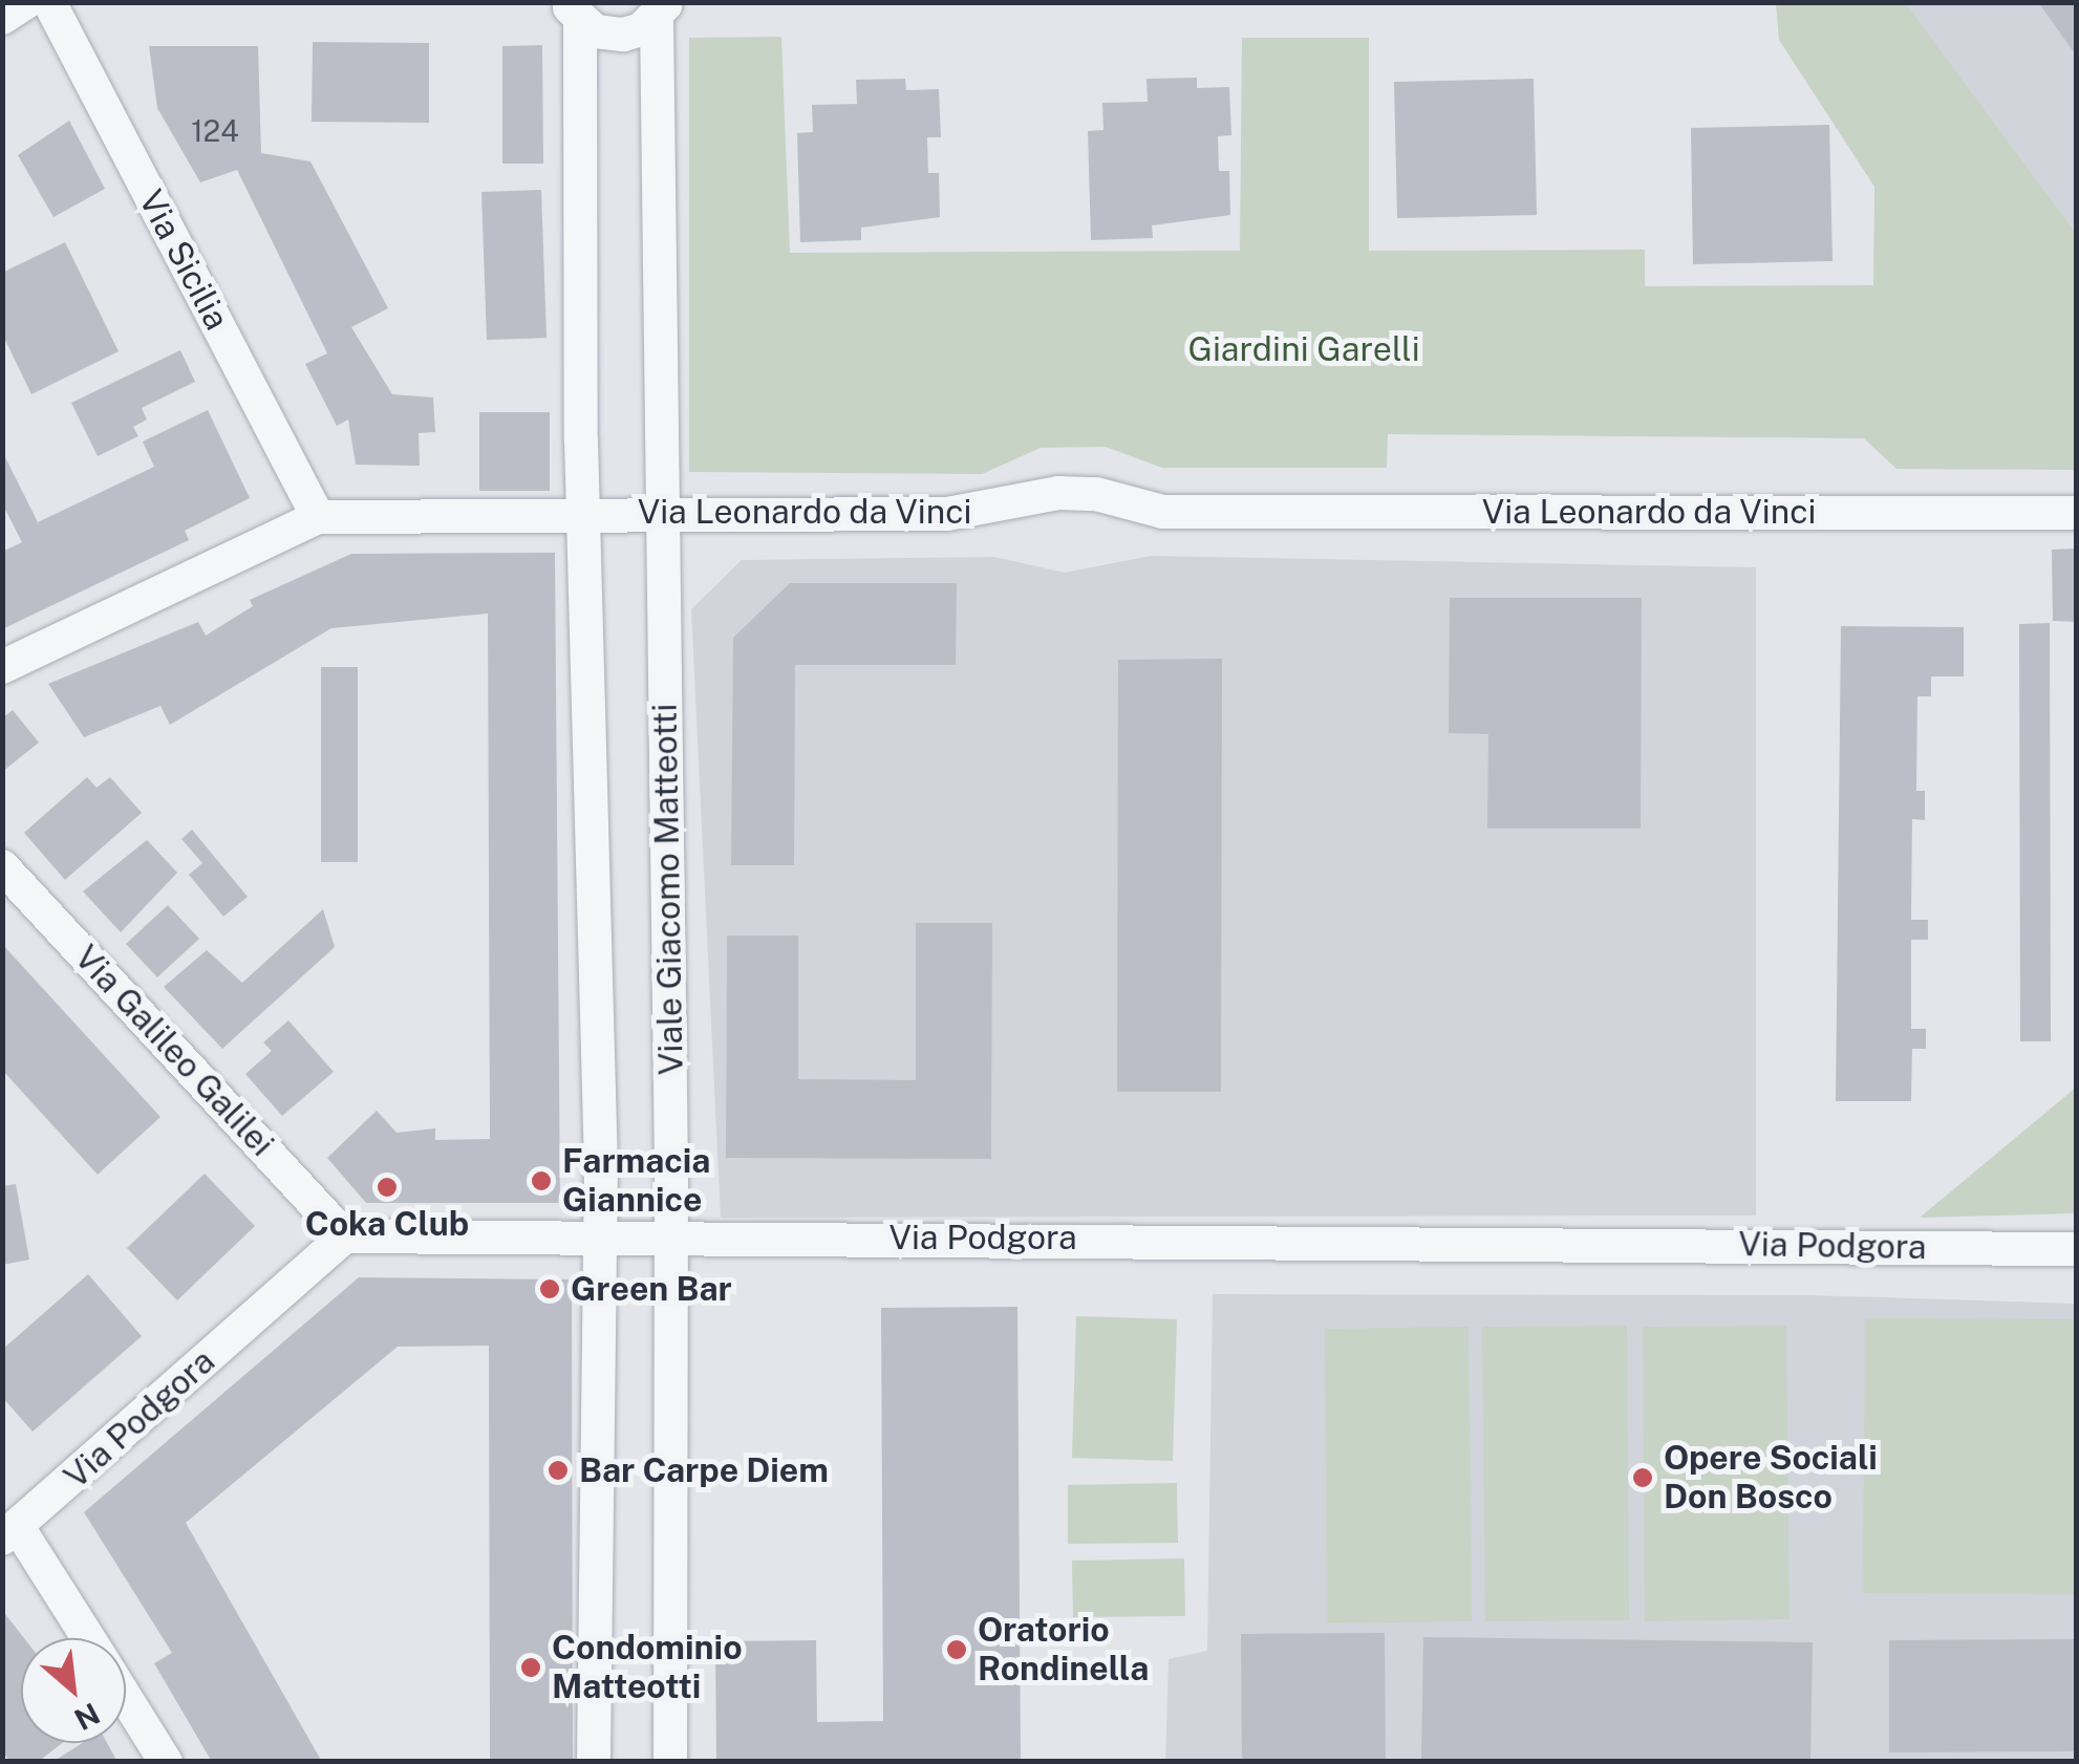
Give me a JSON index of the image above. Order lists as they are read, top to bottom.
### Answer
{
  "streets": {
    "street": [
      "Via Sicilia",
      "Via Leonardo da Vinci",
      "Viale Giacomo Matteotti",
      "Via Galileo Galilei",
      "Via Podgora"
    ]
  },
  "crossings": [
    ["Via Sicilia", "Via Leonardo da Vinci"],
    ["Via Leonardo da Vinci", "Viale Giacomo Matteotti"],
    ["Viale Giacomo Matteotti", "Via Podgora"],
    ["Via Galileo Galilei", "Via Podgora"]
  ],
  "parks": ["Giardini Garelli"],
  "places": [
    "Farmacia Giannice",
    "Coka Club",
    "Green Bar",
    "Bar Carpe Diem",
    "Opere Sociali Don Bosco",
    "Oratorio Rondinella",
    "Condominio Matteotti"
  ],
  "house_numbers": ["124"],
  "north": "bottom right"
}
